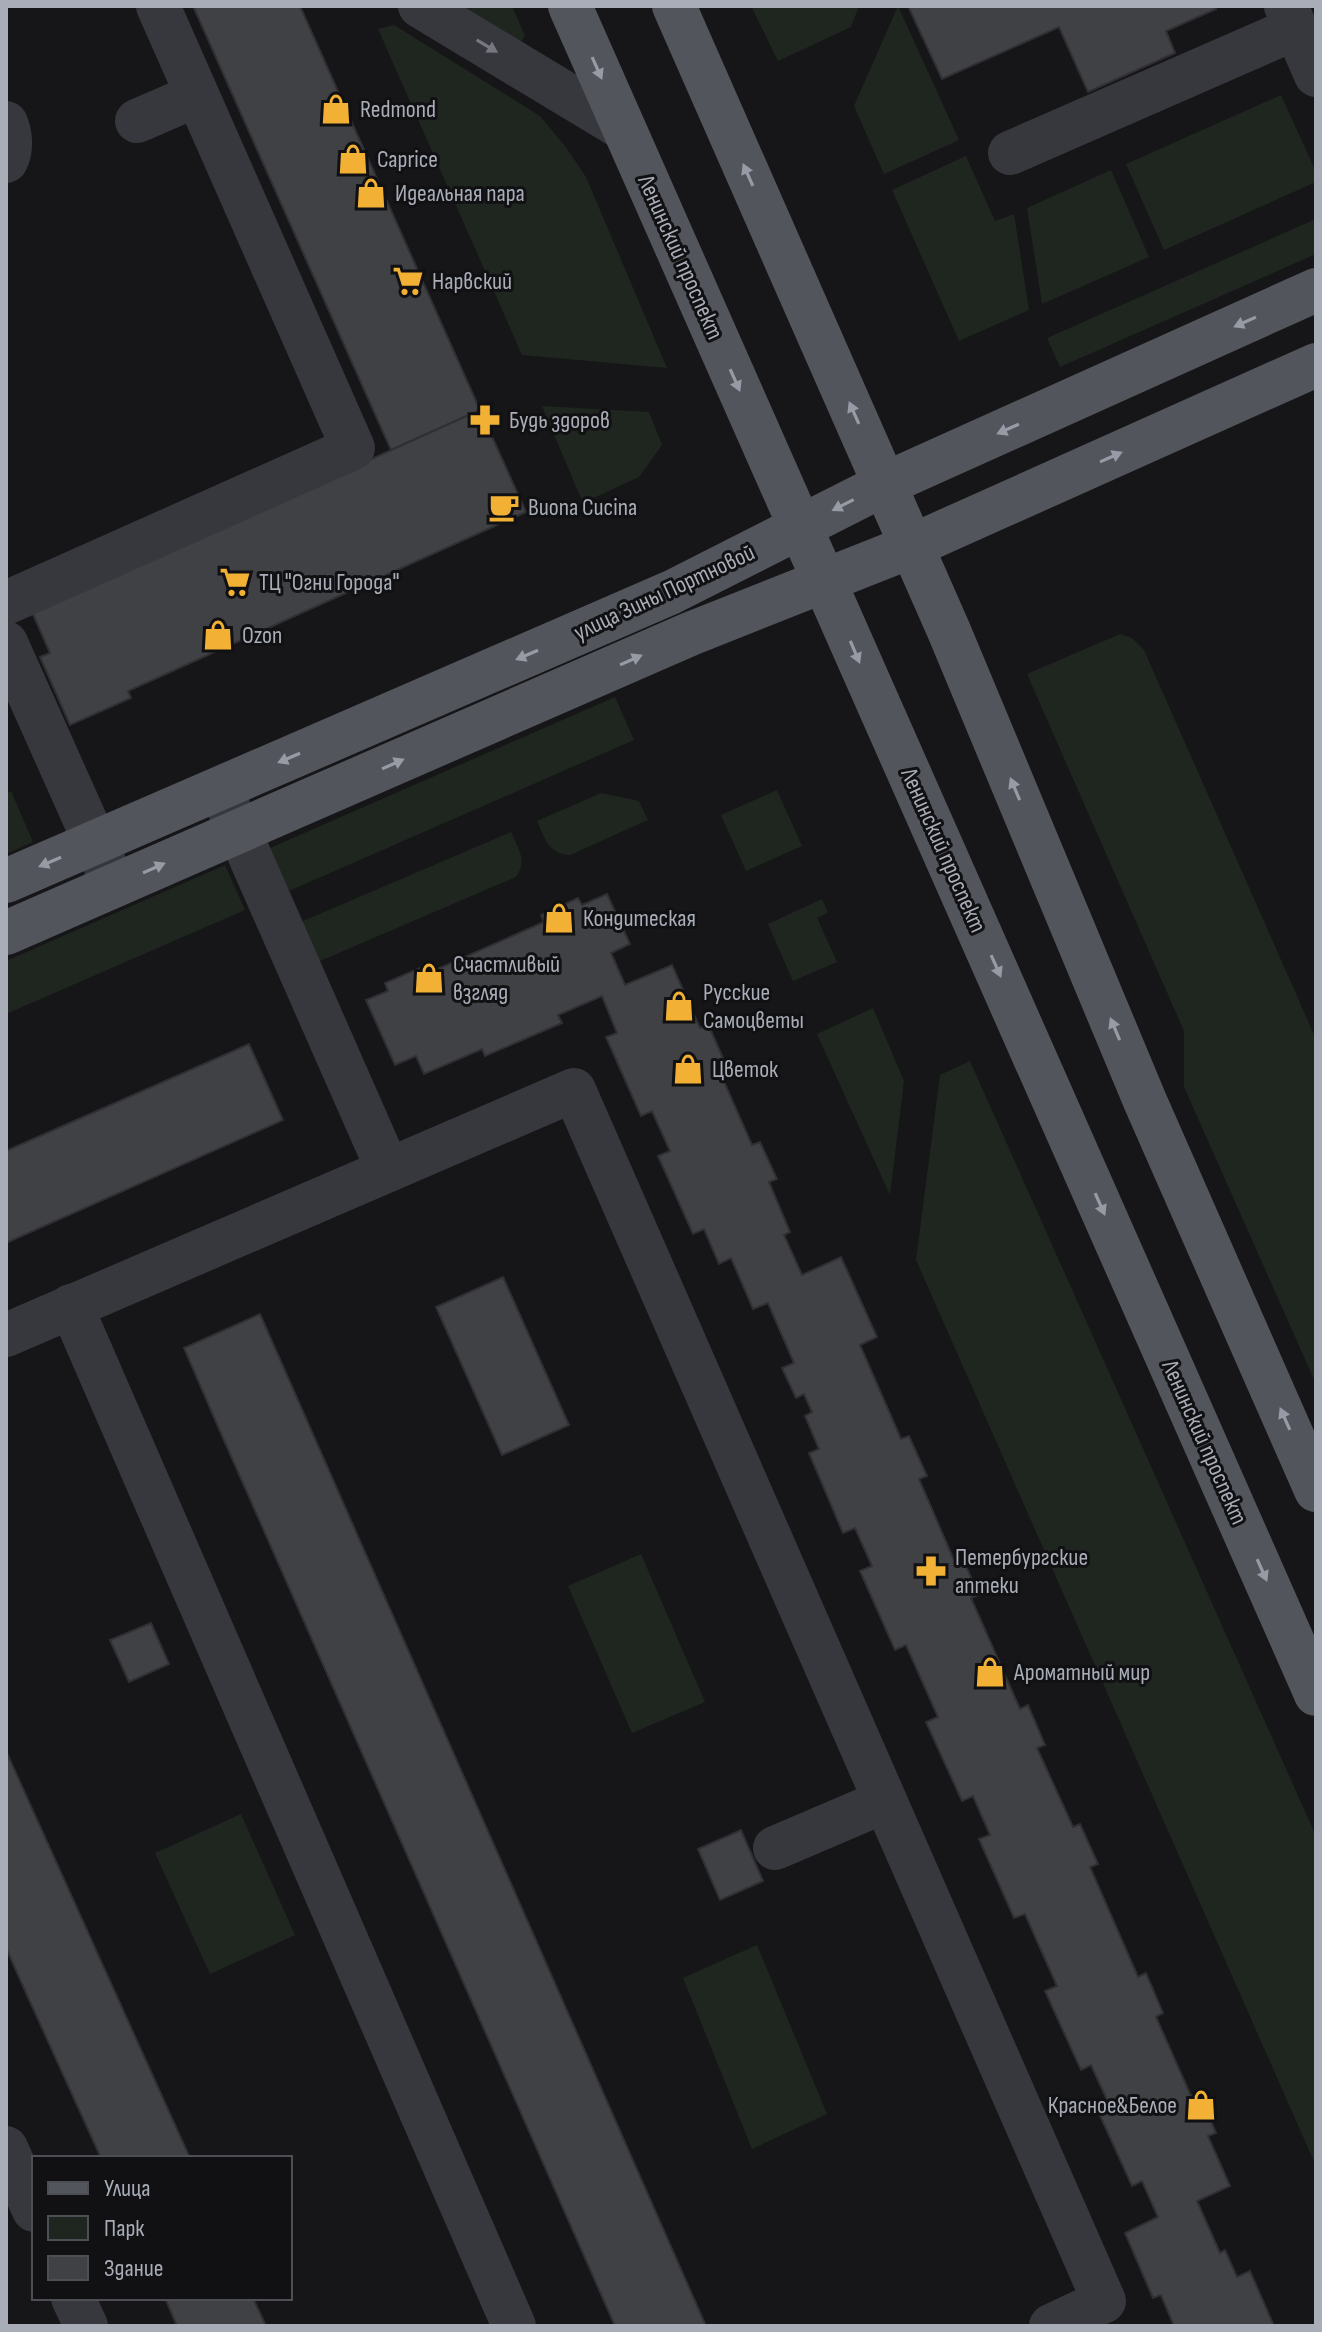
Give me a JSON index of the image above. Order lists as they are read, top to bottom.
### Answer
{
  "streets": {
    "main road": ["Ленинский проспект", "улица Зины Портновой"]
  },
  "crossings": [
    ["Ленинский проспект", "улица Зины Портновой"]
  ],
  "places": {
    "shop": [
      "Redmond",
      "Caprice",
      "Идеальная пара",
      "Ozon",
      "Кондитеская",
      "Счастливый взгляд",
      "Русские Самоцветы",
      "Цветок",
      "Ароматный мир",
      "Красное&Белое"
    ],
    "supermarket": ["Нарвский", "ТЦ \"Огни Города\""],
    "pharmacy": ["Будь здоров", "Петербургские аптеки"],
    "cafe": ["Buona Cucina"]
  },
  "legend": ["Улица", "Парк", "Здание"]
}
